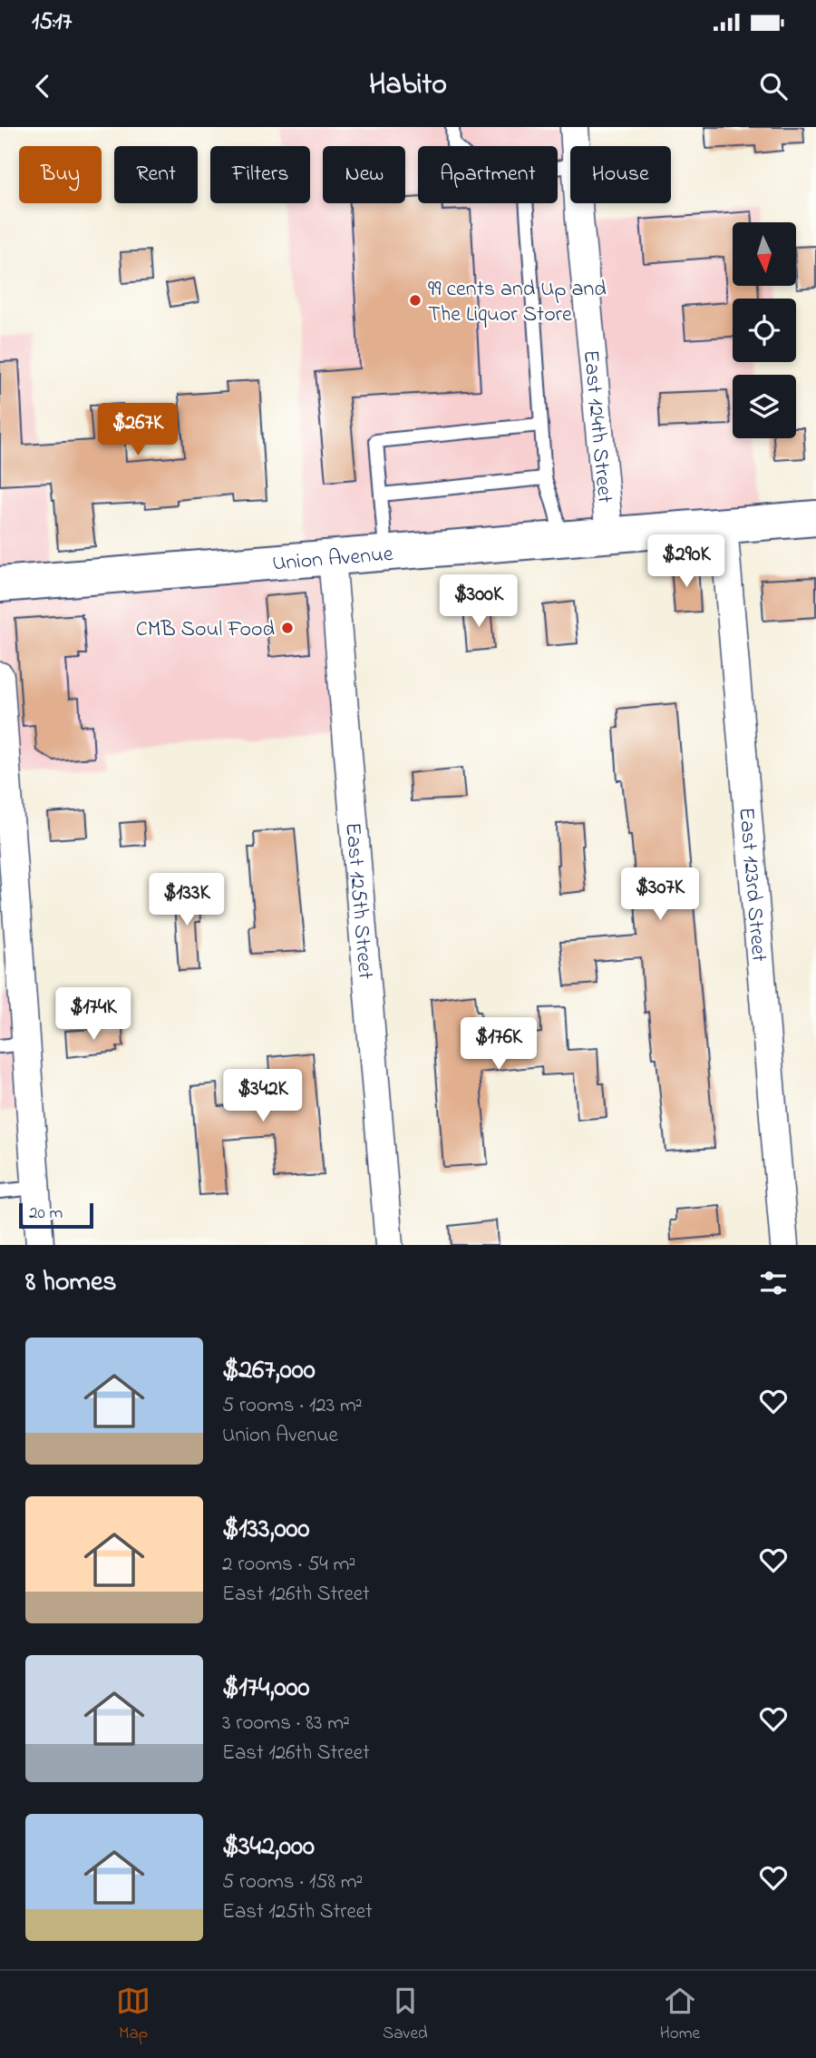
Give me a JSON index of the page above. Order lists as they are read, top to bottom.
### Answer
{
  "streets": {
    "main road": ["Union Avenue"],
    "street": ["East 124th Street", "East 123rd Street", "East 125th Street"]
  },
  "crossings": [
    ["East 124th Street", "Union Avenue"],
    ["Union Avenue", "East 123rd Street"],
    ["Union Avenue", "East 125th Street"]
  ],
  "places": ["99 cents and Up and The Liquor Store", "CMB Soul Food"],
  "scale_bar": "20 m",
  "north": "bottom",
  "page": {
    "status": "15:17",
    "header": "Habito",
    "chip": [
      "Buy",
      "Rent",
      "Filters",
      "New",
      "Apartment",
      "House"
    ],
    "price": [
      "$267K",
      "$290K",
      "$300K",
      "$307K",
      "$133K",
      "$174K",
      "$176K",
      "$342K"
    ],
    "scale": "20 m",
    "heading": "8 homes",
    "list": [
      {
        "name": "$267,000",
        "note": "5 rooms · 123 m² · Union Avenue"
      },
      {
        "name": "$133,000",
        "note": "2 rooms · 54 m² · East 126th Street"
      },
      {
        "name": "$174,000",
        "note": "3 rooms · 83 m² · East 126th Street"
      },
      {
        "name": "$342,000",
        "note": "5 rooms · 158 m² · East 125th Street"
      }
    ],
    "tabs": ["Map", "Saved", "Home"]
  }
}
